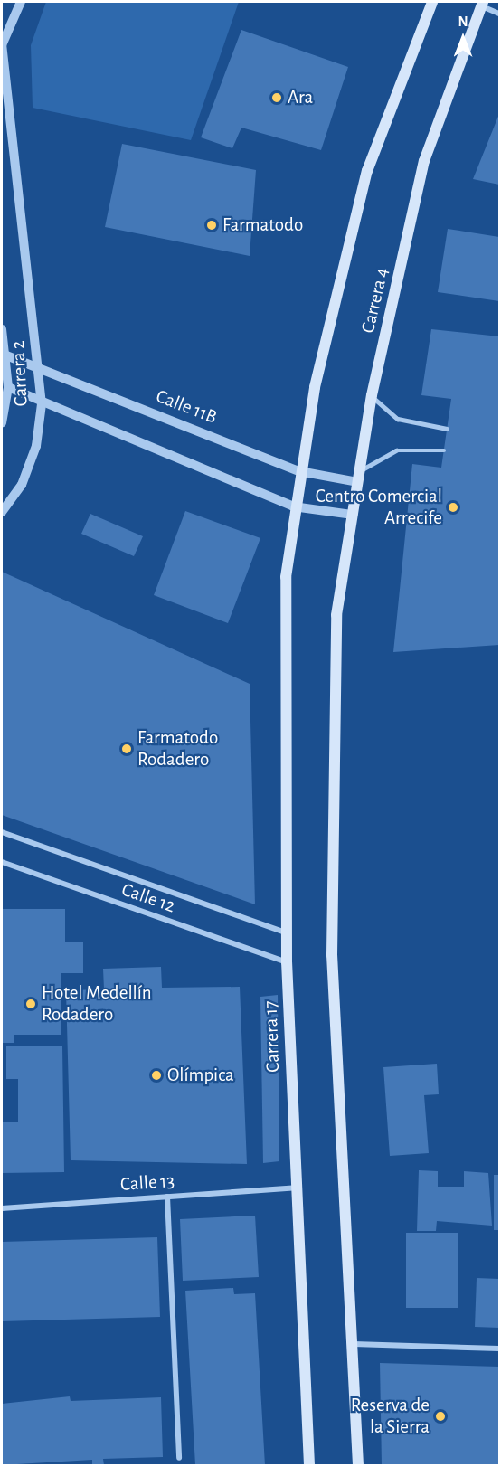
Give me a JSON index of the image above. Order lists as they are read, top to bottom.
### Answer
{
  "streets": {
    "main road": ["Carrera 4", "Carrera 17"],
    "street": [
      "Carrera 2",
      "Calle 11B",
      "Calle 12",
      "Calle 13"
    ]
  },
  "crossings": [
    ["Carrera 4", "Calle 11B"],
    ["Carrera 4", "Carrera 17"],
    ["Carrera 2", "Calle 11B"],
    ["Calle 12", "Carrera 17"],
    ["Carrera 17", "Calle 13"]
  ],
  "places": [
    "Ara",
    "Farmatodo",
    "Centro Comercial Arrecife",
    "Farmatodo Rodadero",
    "Hotel Medellín Rodadero",
    "Olímpica",
    "Reserva de la Sierra"
  ],
  "north": "top"
}
